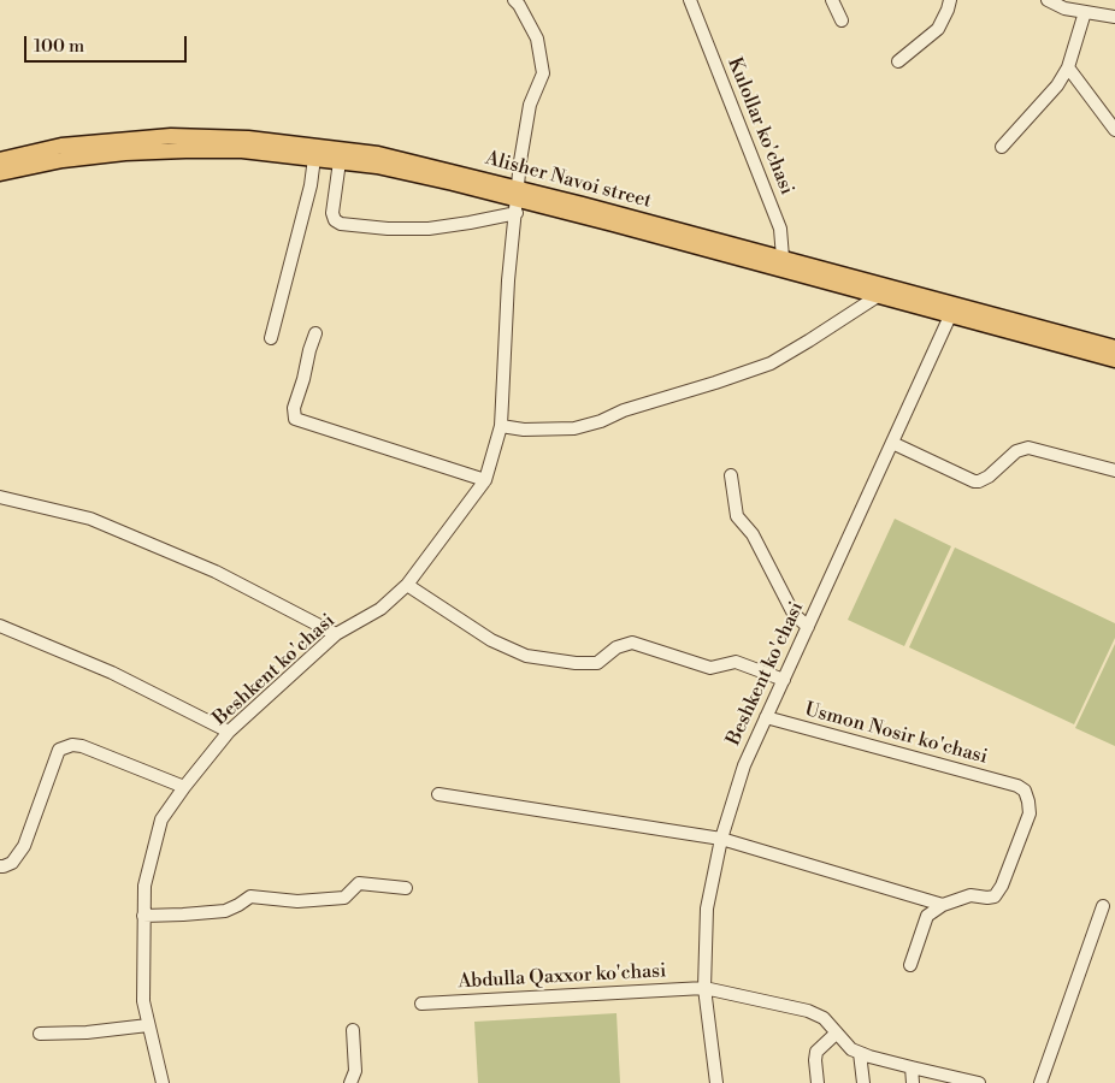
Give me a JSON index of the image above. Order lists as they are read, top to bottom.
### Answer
{
  "streets": {
    "main road": ["Alisher Navoi street"],
    "street": [
      "Kulollar ko'chasi",
      "Beshkent ko'chasi",
      "Usmon Nosir ko'chasi",
      "Abdulla Qaxxor ko'chasi"
    ]
  },
  "crossings": [
    ["Kulollar ko'chasi", "Alisher Navoi street"],
    ["Alisher Navoi street", "Beshkent ko'chasi"],
    ["Beshkent ko'chasi", "Usmon Nosir ko'chasi"],
    ["Beshkent ko'chasi", "Abdulla Qaxxor ko'chasi"]
  ],
  "scale_bar": "100 m"
}
